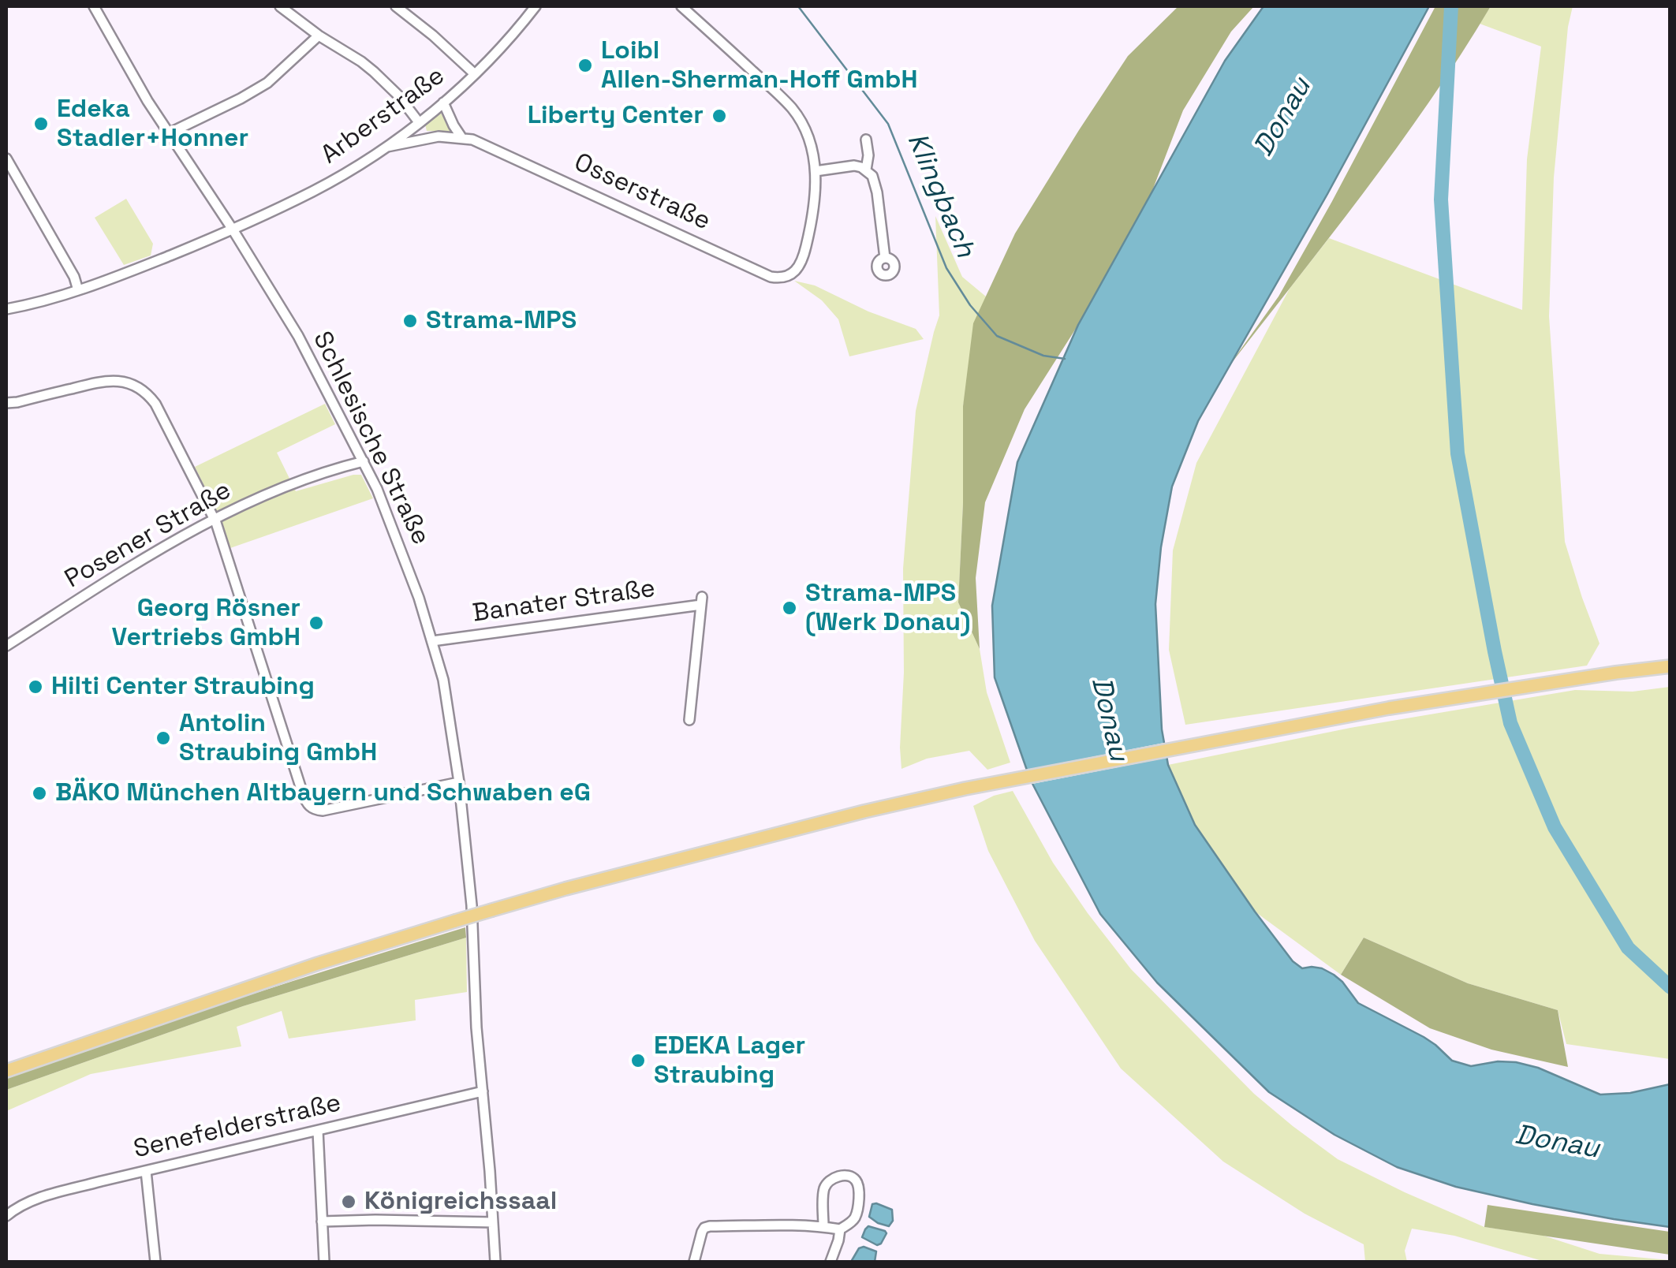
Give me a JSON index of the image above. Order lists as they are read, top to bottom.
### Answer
{
  "streets": {
    "street": [
      "Arberstraße",
      "Osserstraße",
      "Schlesische Straße",
      "Posener Straße",
      "Banater Straße",
      "Senefelderstraße"
    ]
  },
  "crossings": [
    ["Arberstraße", "Osserstraße"],
    ["Arberstraße", "Schlesische Straße"],
    ["Schlesische Straße", "Posener Straße"],
    ["Schlesische Straße", "Banater Straße"],
    ["Schlesische Straße", "Senefelderstraße"]
  ],
  "water": ["Donau", "Klingbach"],
  "places": [
    "Loibl Allen-Sherman-Hoff GmbH",
    "Liberty Center",
    "Edeka Stadler+Honner",
    "Strama-MPS",
    "Strama-MPS (Werk Donau)",
    "Georg Rösner Vertriebs GmbH",
    "Hilti Center Straubing",
    "Antolin Straubing GmbH",
    "BÄKO München Altbayern und Schwaben eG",
    "EDEKA Lager Straubing",
    "Königreichssaal"
  ]
}
